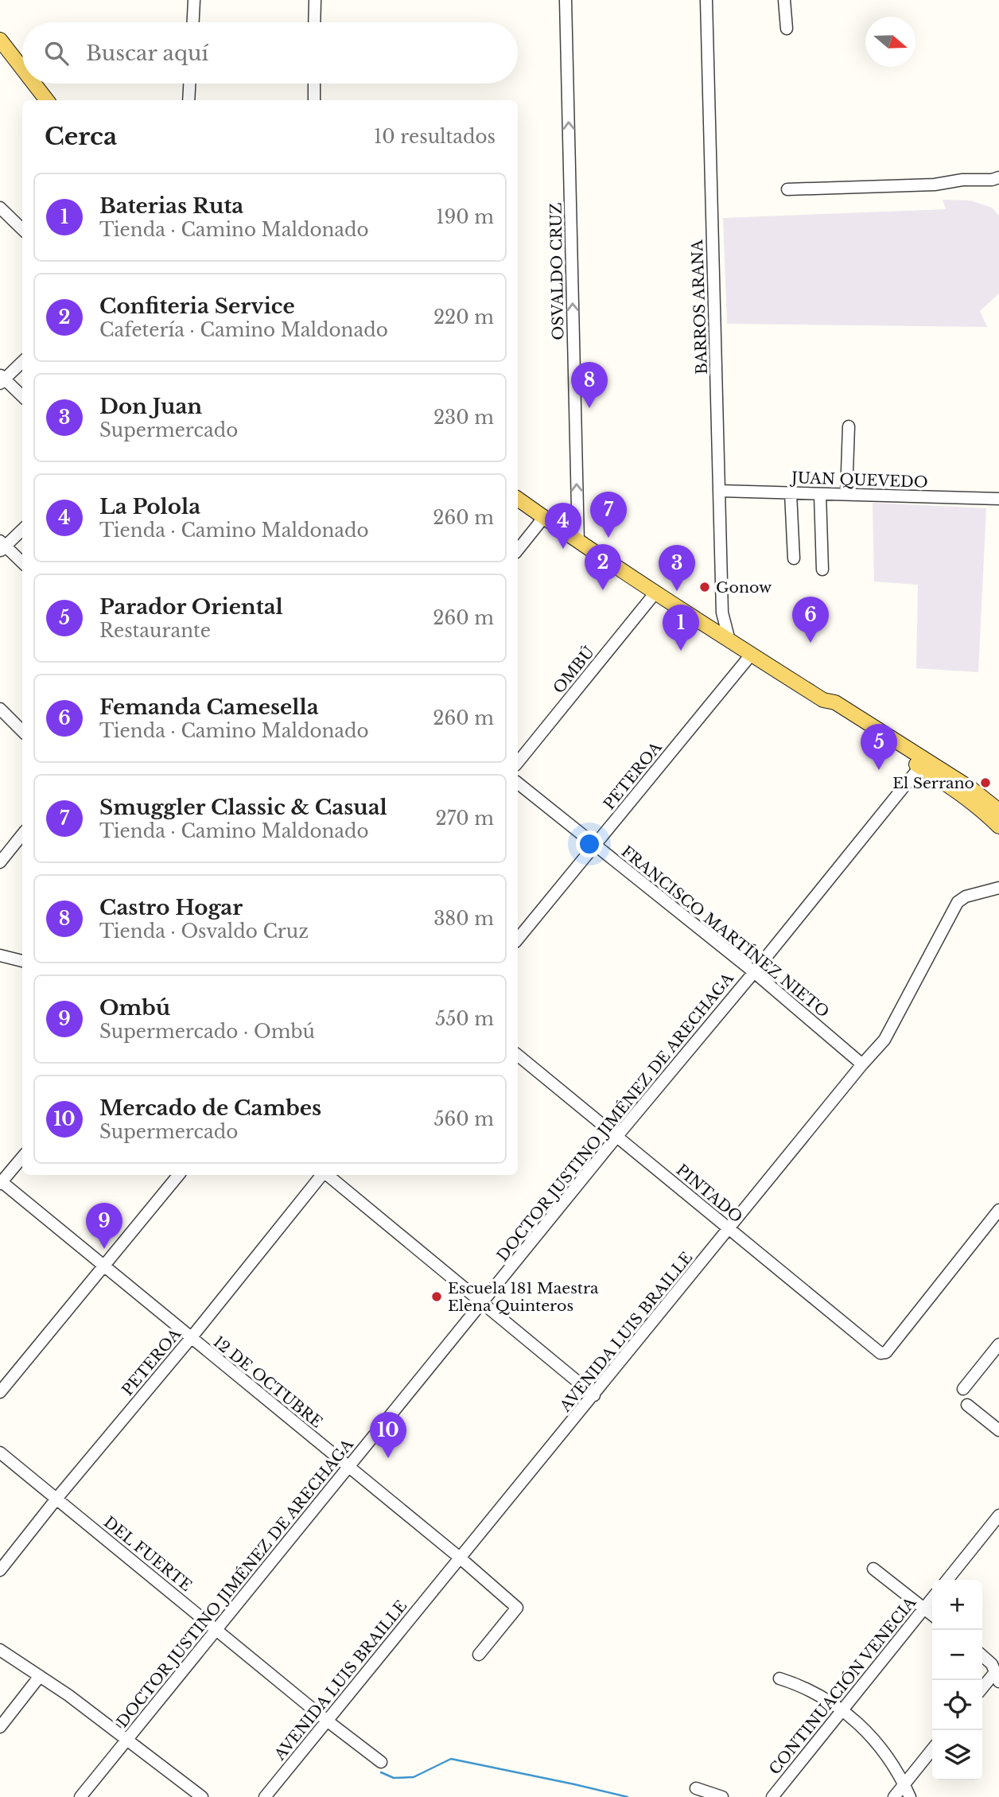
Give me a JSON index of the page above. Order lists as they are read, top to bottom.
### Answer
{
  "streets": {
    "street": [
      "OSVALDO CRUZ",
      "BARROS ARANA",
      "JUAN QUEVEDO",
      "OMBÚ",
      "PETEROA",
      "FRANCISCO MARTÍNEZ NIETO",
      "DOCTOR JUSTINO JIMÉNEZ DE ARECHAGA",
      "PINTADO",
      "AVENIDA LUIS BRAILLE",
      "12 DE OCTUBRE",
      "DEL FUERTE",
      "CONTINUACIÓN VENECIA"
    ]
  },
  "crossings": [
    ["BARROS ARANA", "JUAN QUEVEDO"],
    ["PETEROA", "FRANCISCO MARTÍNEZ NIETO"],
    ["PETEROA", "12 DE OCTUBRE"],
    ["PETEROA", "DEL FUERTE"],
    ["FRANCISCO MARTÍNEZ NIETO", "DOCTOR JUSTINO JIMÉNEZ DE ARECHAGA"],
    ["FRANCISCO MARTÍNEZ NIETO", "AVENIDA LUIS BRAILLE"],
    ["DOCTOR JUSTINO JIMÉNEZ DE ARECHAGA", "PINTADO"],
    ["DOCTOR JUSTINO JIMÉNEZ DE ARECHAGA", "12 DE OCTUBRE"],
    ["DOCTOR JUSTINO JIMÉNEZ DE ARECHAGA", "DEL FUERTE"],
    ["PINTADO", "AVENIDA LUIS BRAILLE"],
    ["AVENIDA LUIS BRAILLE", "12 DE OCTUBRE"],
    ["AVENIDA LUIS BRAILLE", "DEL FUERTE"]
  ],
  "one_way": ["OSVALDO CRUZ"],
  "places": ["Gonow", "El Serrano", "Escuela 181 Maestra Elena Quinteros"],
  "north": "right",
  "page": {
    "search": "Buscar aquí",
    "heading": ["Cerca", "10 resultados"],
    "list": [
      {
        "mark": "1",
        "name": "Baterias Ruta",
        "note": "Tienda · Camino Maldonado",
        "value": "190 m"
      },
      {
        "mark": "2",
        "name": "Confiteria Service",
        "note": "Cafetería · Camino Maldonado",
        "value": "220 m"
      },
      {
        "mark": "3",
        "name": "Don Juan",
        "note": "Supermercado",
        "value": "230 m"
      },
      {
        "mark": "4",
        "name": "La Polola",
        "note": "Tienda · Camino Maldonado",
        "value": "260 m"
      },
      {
        "mark": "5",
        "name": "Parador Oriental",
        "note": "Restaurante",
        "value": "260 m"
      },
      {
        "mark": "6",
        "name": "Femanda Camesella",
        "note": "Tienda · Camino Maldonado",
        "value": "260 m"
      },
      {
        "mark": "7",
        "name": "Smuggler Classic & Casual",
        "note": "Tienda · Camino Maldonado",
        "value": "270 m"
      },
      {
        "mark": "8",
        "name": "Castro Hogar",
        "note": "Tienda · Osvaldo Cruz",
        "value": "380 m"
      },
      {
        "mark": "9",
        "name": "Ombú",
        "note": "Supermercado · Ombú",
        "value": "550 m"
      },
      {
        "mark": "10",
        "name": "Mercado de Cambes",
        "note": "Supermercado",
        "value": "560 m"
      }
    ],
    "pins": [
      "8",
      "7",
      "4",
      "2",
      "3",
      "6",
      "1",
      "5",
      "9",
      "10"
    ],
    "map_buttons": ["+", "−"]
  }
}
